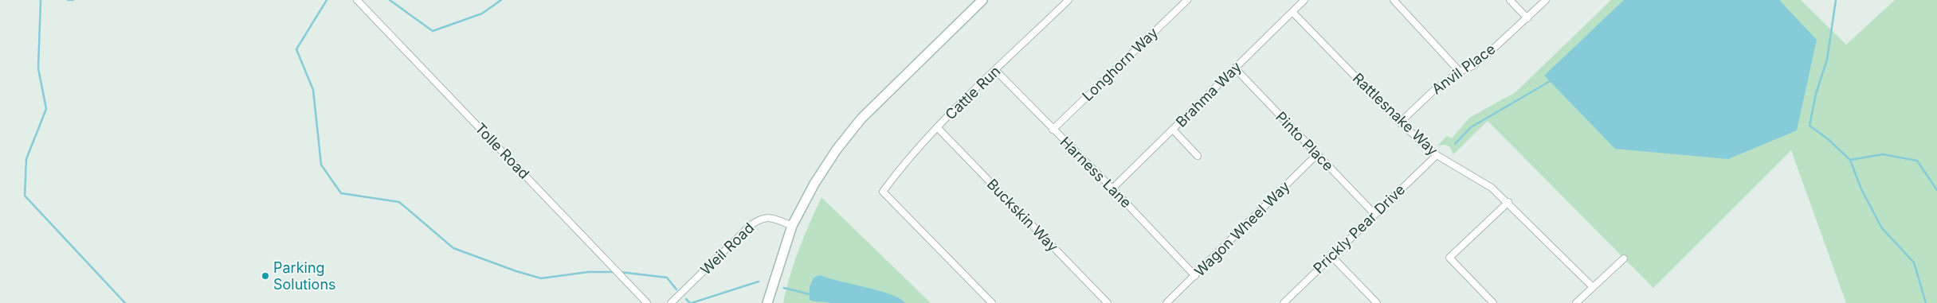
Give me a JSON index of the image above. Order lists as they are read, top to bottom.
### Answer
{
  "streets": {
    "street": [
      "Longhorn Way",
      "Anvil Place",
      "Cattle Run",
      "Brahma Way",
      "Rattlesnake Way",
      "Pinto Place",
      "Tolle Road",
      "Harness Lane",
      "Buckskin Way",
      "Wagon Wheel Way",
      "Prickly Pear Drive",
      "Weil Road"
    ]
  },
  "crossings": [
    ["Longhorn Way", "Harness Lane"],
    ["Anvil Place", "Rattlesnake Way"],
    ["Cattle Run", "Harness Lane"],
    ["Cattle Run", "Buckskin Way"],
    ["Brahma Way", "Rattlesnake Way"],
    ["Brahma Way", "Pinto Place"],
    ["Brahma Way", "Harness Lane"],
    ["Rattlesnake Way", "Prickly Pear Drive"],
    ["Pinto Place", "Wagon Wheel Way"],
    ["Pinto Place", "Prickly Pear Drive"],
    ["Harness Lane", "Wagon Wheel Way"]
  ],
  "places": ["Parking Solutions"]
}
